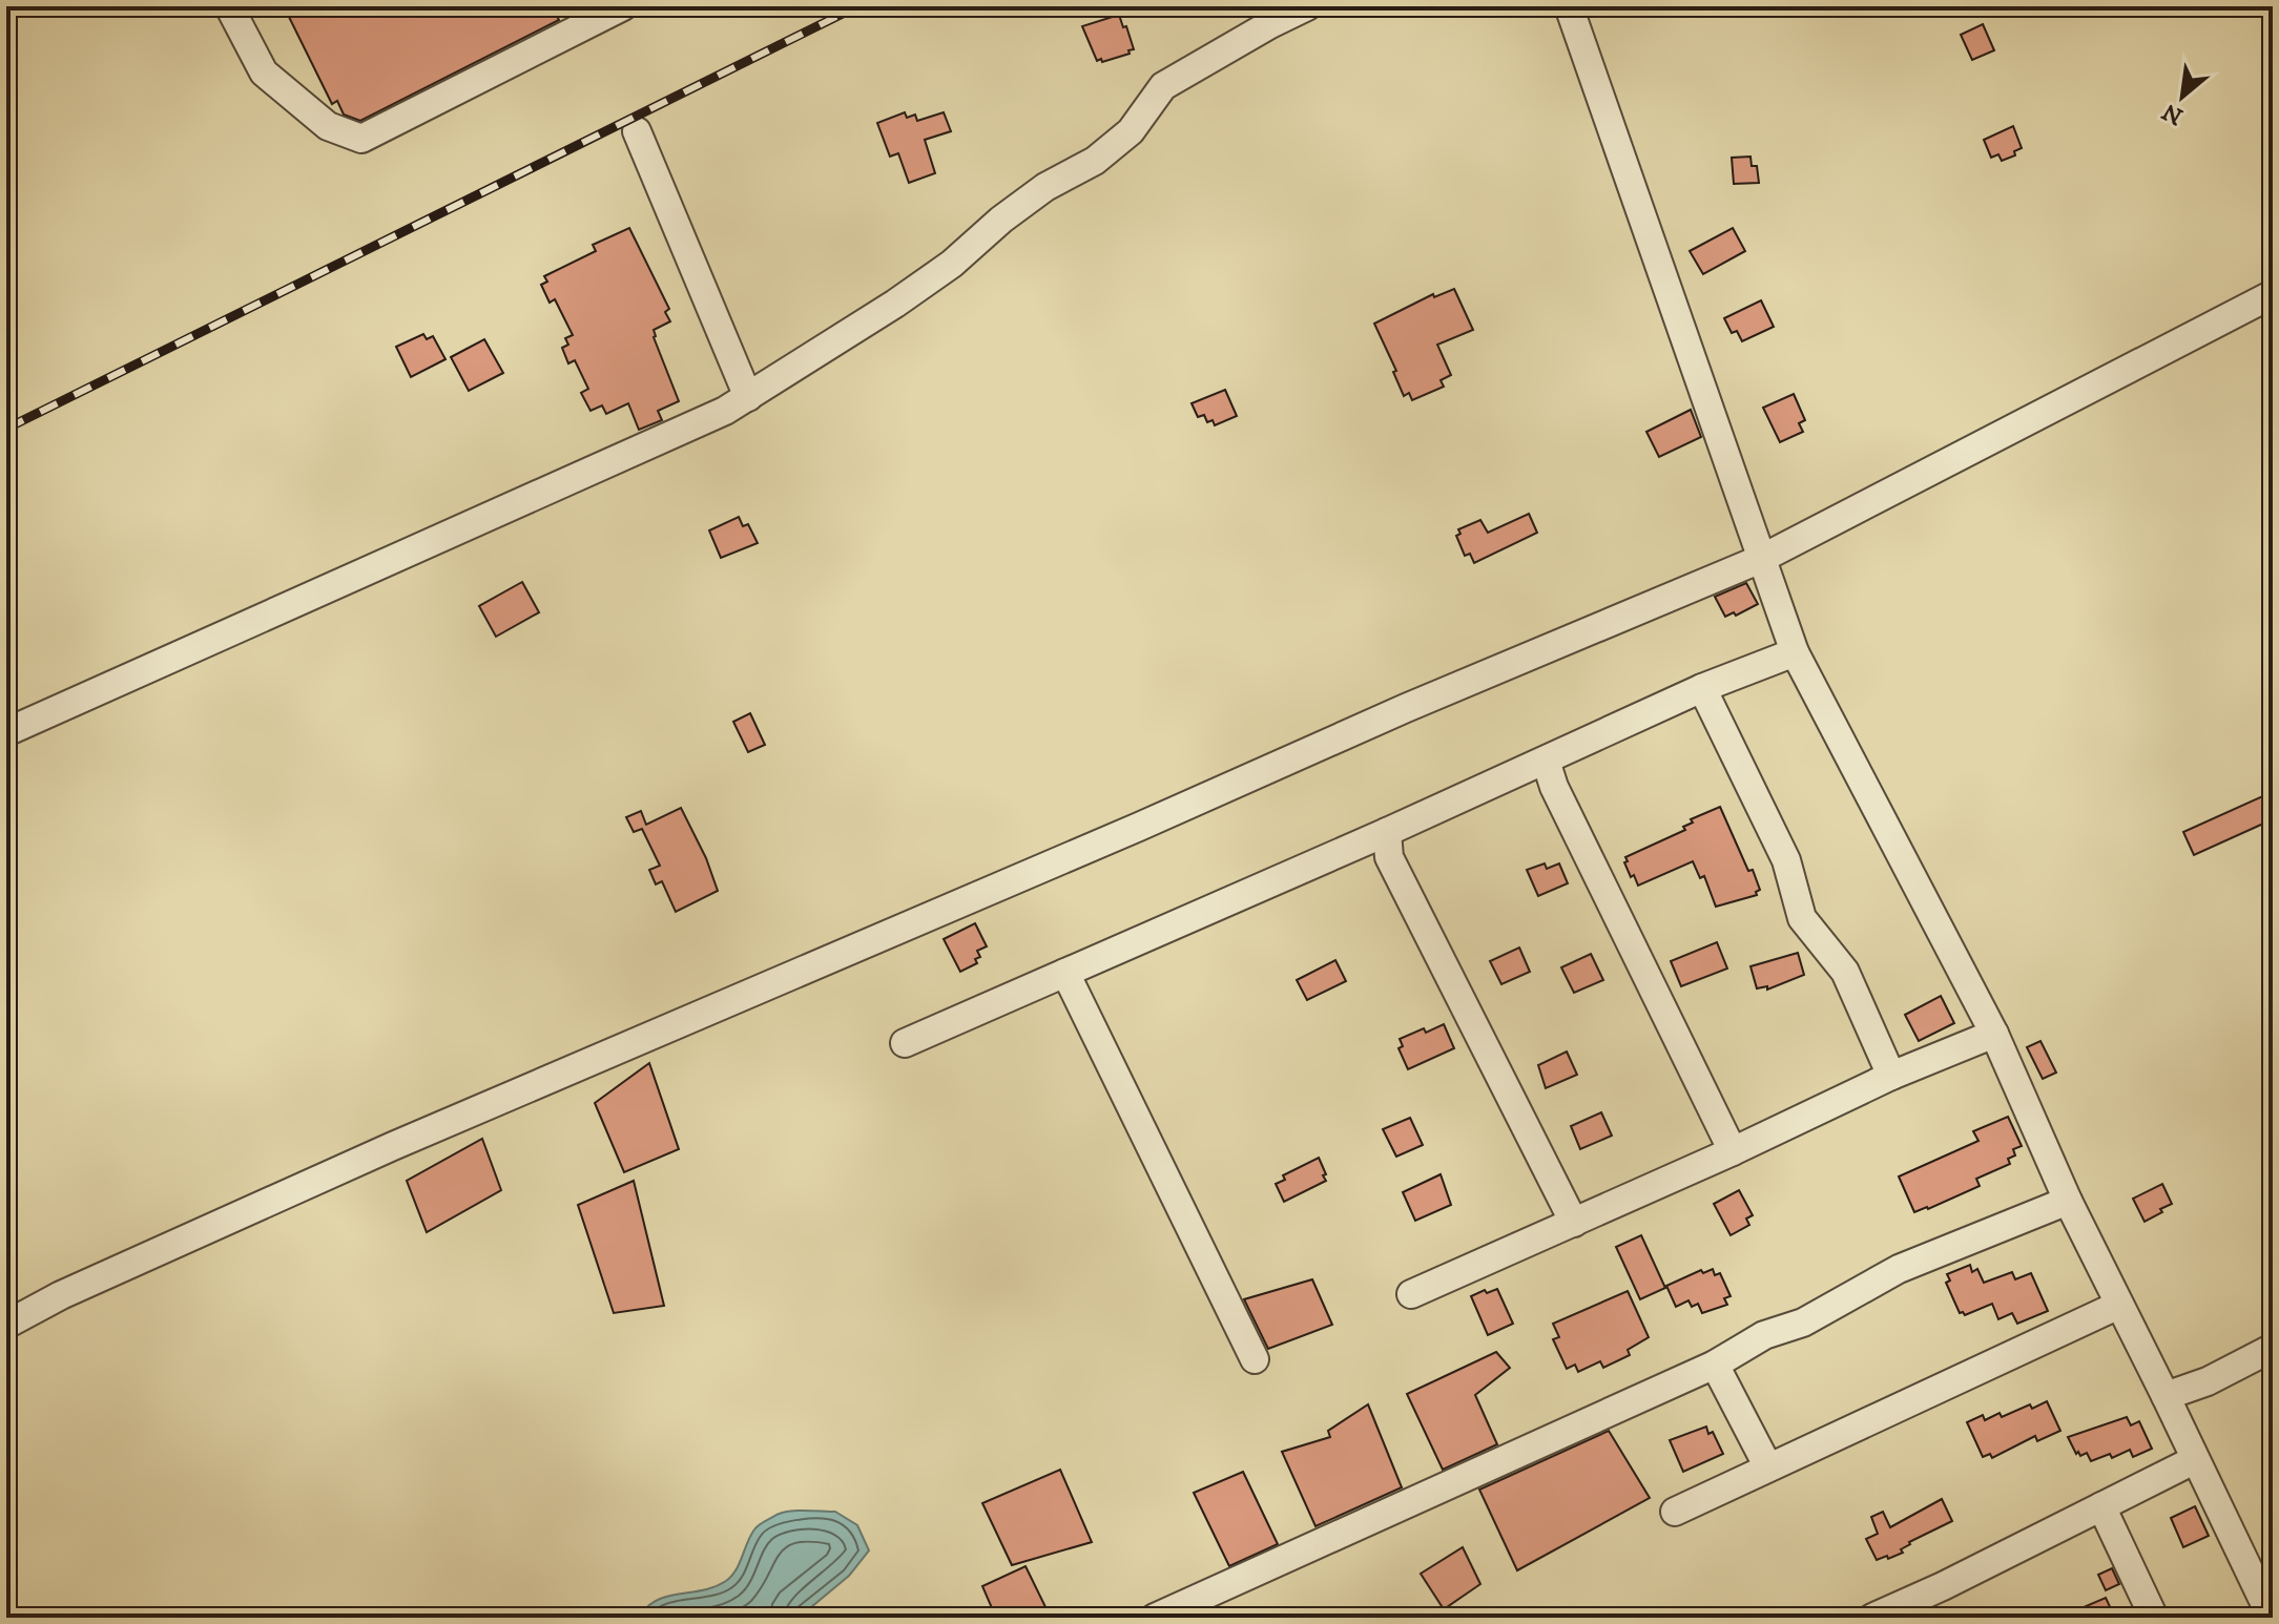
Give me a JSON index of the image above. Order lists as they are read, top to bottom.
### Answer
{
  "north": "bottom left"
}
